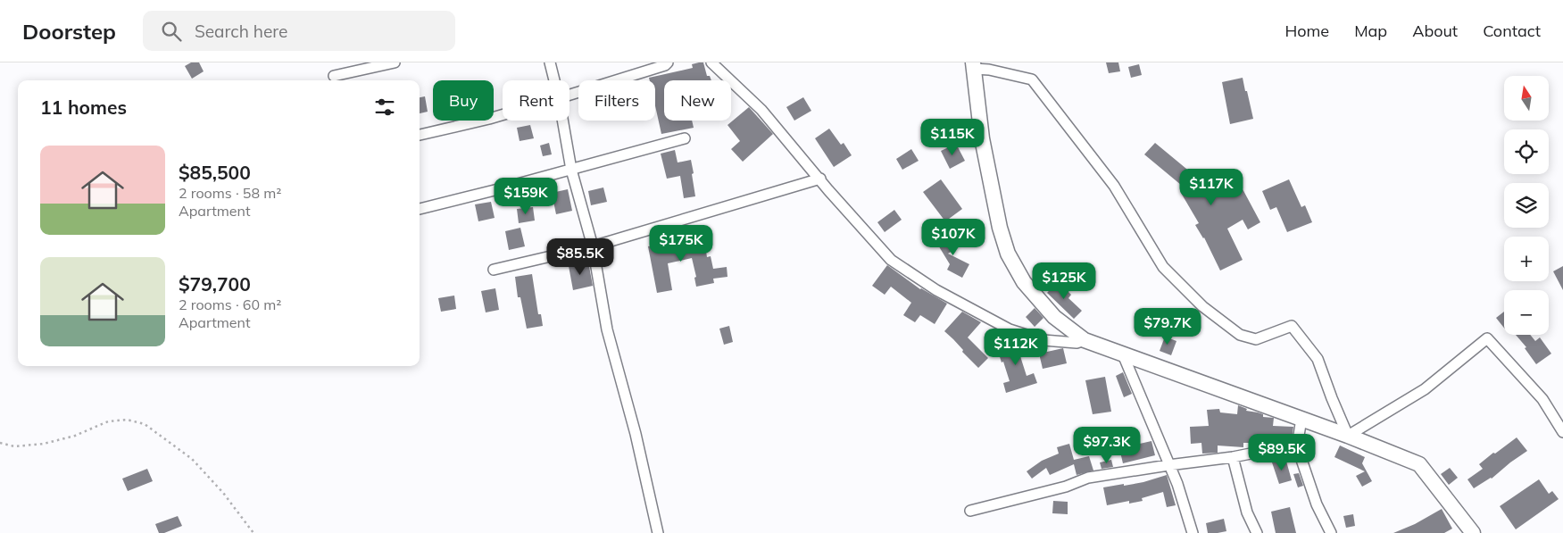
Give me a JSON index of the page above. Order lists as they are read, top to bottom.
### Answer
{
  "north": "top",
  "page": {
    "header": "Doorstep",
    "search": "Search here",
    "nav": [
      "Home",
      "Map",
      "About",
      "Contact"
    ],
    "map_buttons": ["+", "−"],
    "chip": [
      "Buy",
      "Rent",
      "Filters",
      "New"
    ],
    "heading": "11 homes",
    "price": [
      "$115K",
      "$117K",
      "$159K",
      "$107K",
      "$175K",
      "$85.5K",
      "$125K",
      "$79.7K",
      "$112K",
      "$97.3K",
      "$89.5K"
    ],
    "list": [
      {
        "name": "$85,500",
        "note": "2 rooms · 58 m² · Apartment"
      },
      {
        "name": "$79,700",
        "note": "2 rooms · 60 m² · Apartment"
      }
    ]
  }
}
